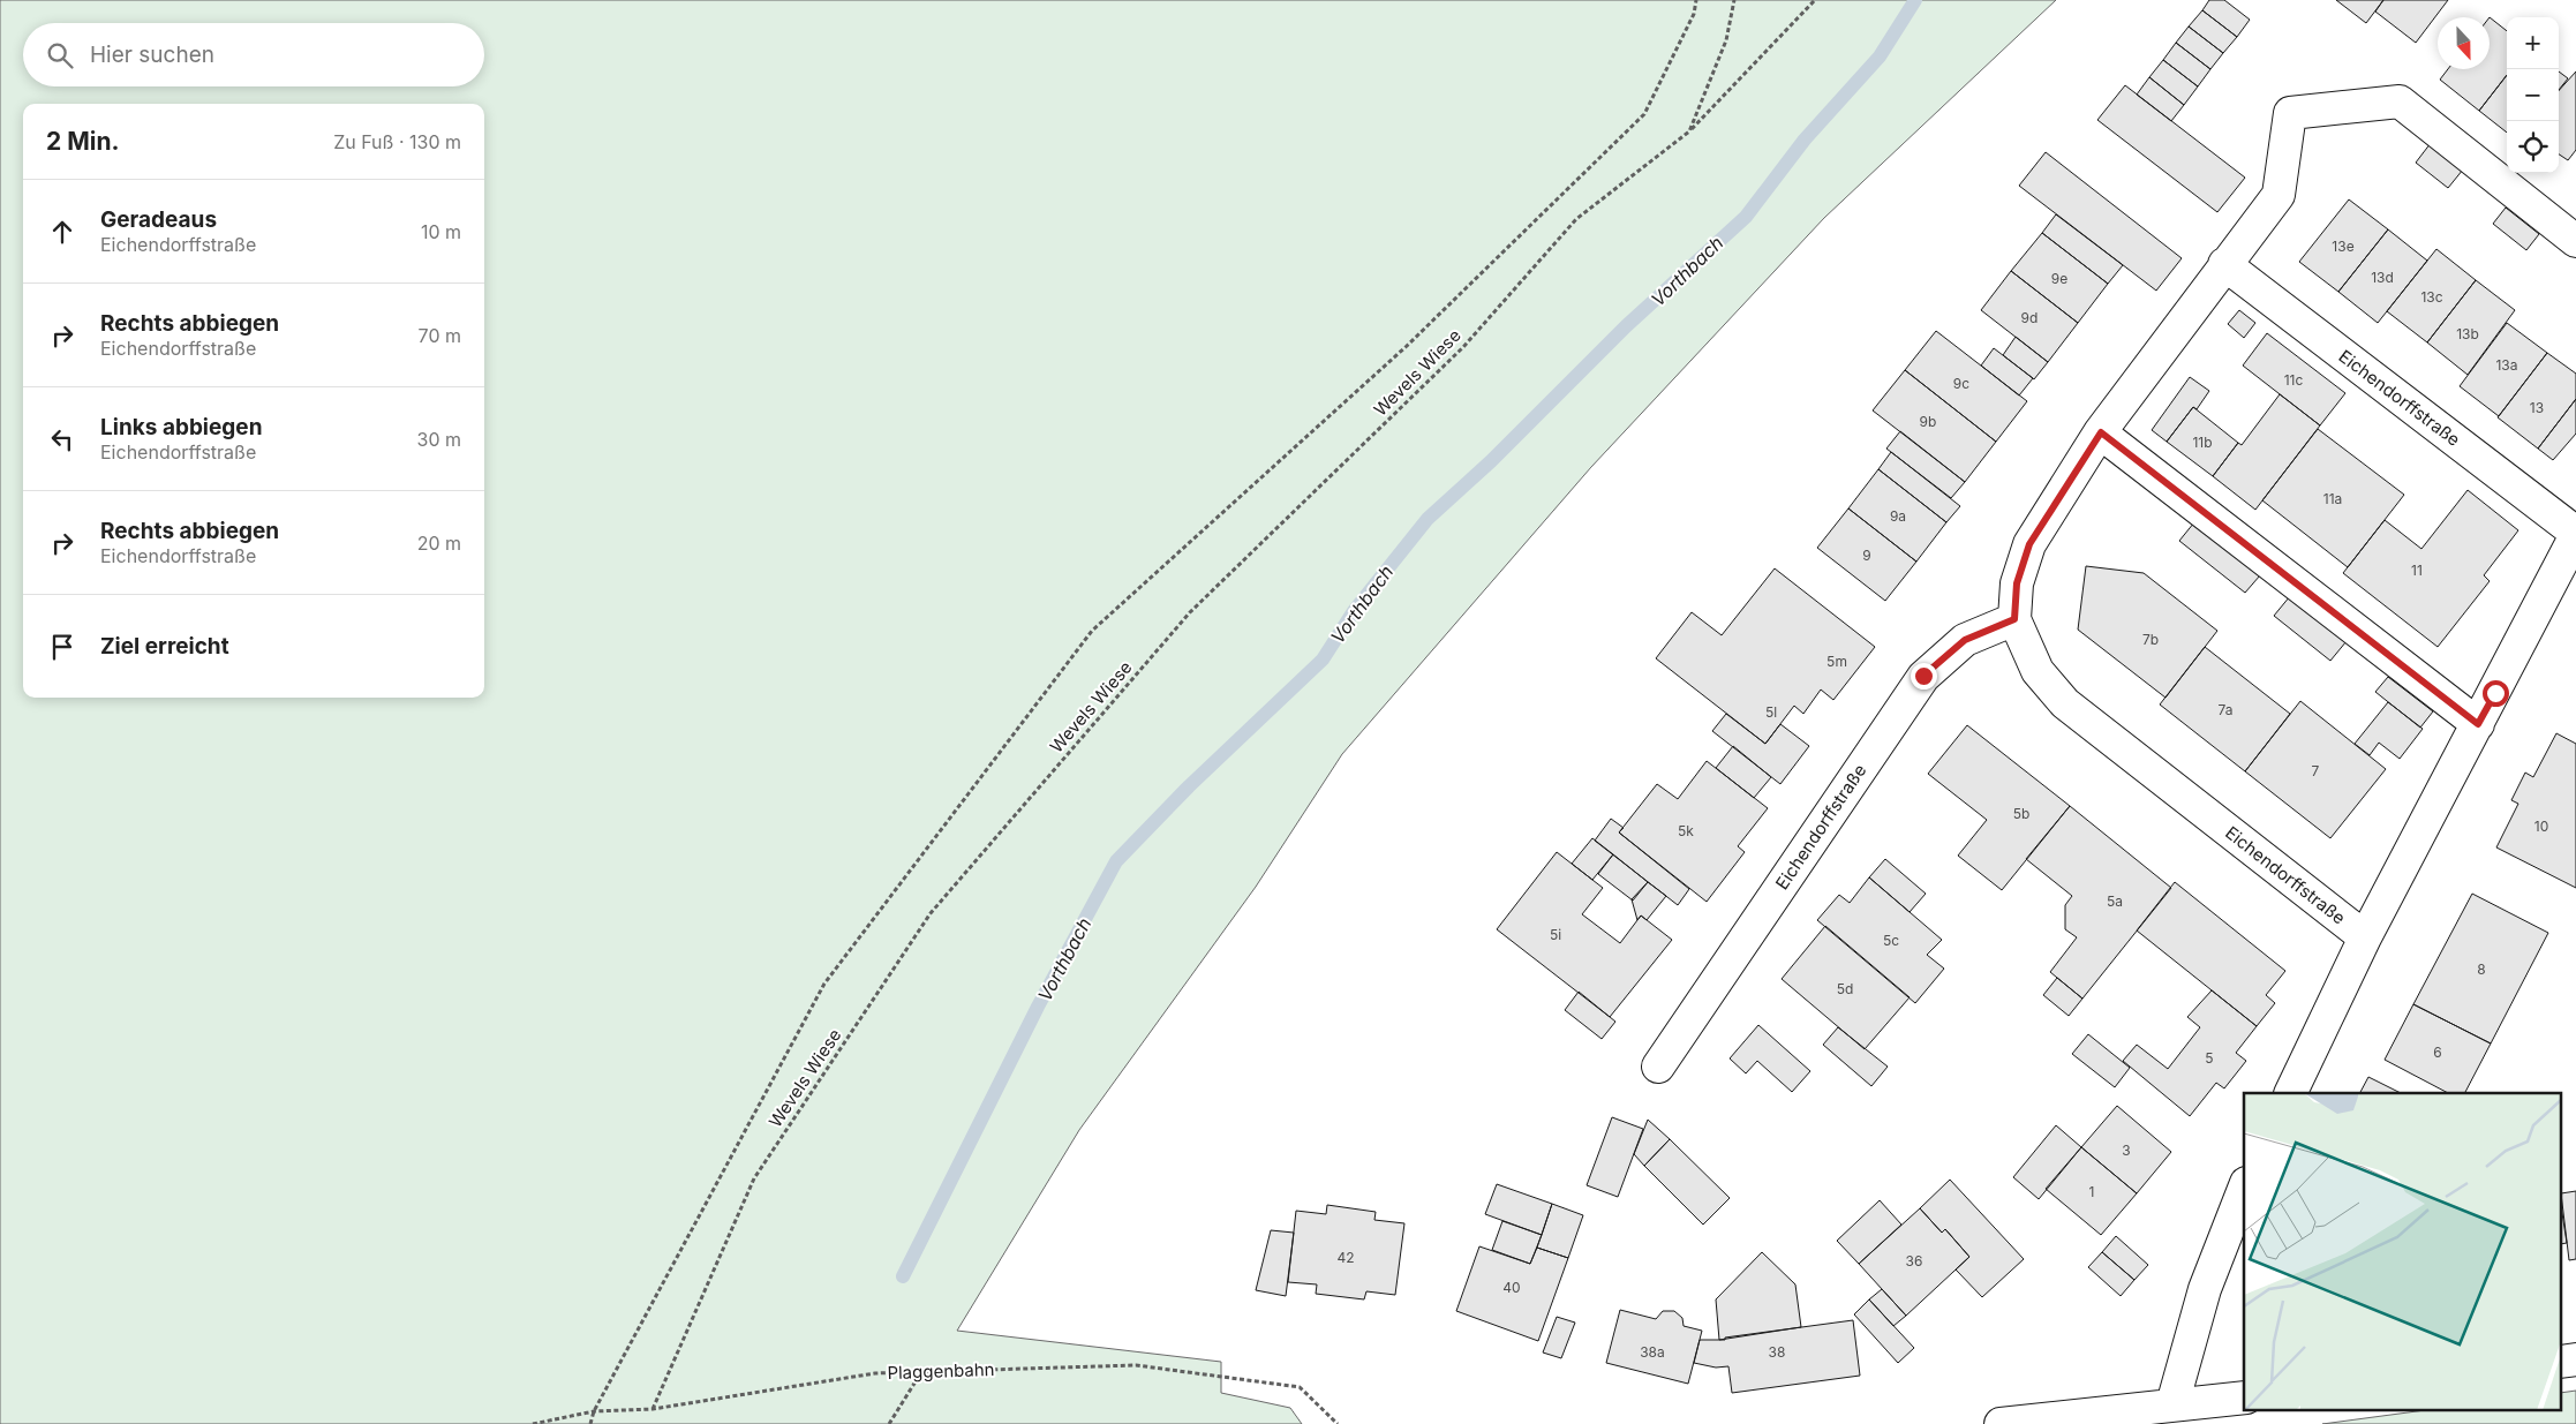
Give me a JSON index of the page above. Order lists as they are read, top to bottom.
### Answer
{
  "streets": {
    "street": ["Eichendorffstraße"],
    "path": ["Wevels Wiese", "Plaggenbahn"]
  },
  "crossings": [
    ["Wevels Wiese", "Plaggenbahn"]
  ],
  "water": ["Vorthbach"],
  "house_numbers": [
    "13e",
    "13d",
    "9e",
    "13c",
    "9d",
    "13b",
    "13a",
    "11c",
    "9c",
    "13",
    "9b",
    "11b",
    "11a",
    "9a",
    "9",
    "11",
    "7b",
    "5m",
    "7a",
    "5l",
    "7",
    "5b",
    "10",
    "5k",
    "5a",
    "5i",
    "5c",
    "8",
    "5d",
    "6",
    "5",
    "3",
    "1",
    "42",
    "36",
    "40",
    "38a",
    "38"
  ],
  "north": "bottom",
  "page": {
    "map_buttons": ["+", "−"],
    "search": "Hier suchen",
    "heading": ["2 Min.", "Zu Fuß · 130 m"],
    "list": [
      ["Geradeaus", "Eichendorffstraße", "10 m"],
      ["Rechts abbiegen", "Eichendorffstraße", "70 m"],
      ["Links abbiegen", "Eichendorffstraße", "30 m"],
      ["Rechts abbiegen", "Eichendorffstraße", "20 m"],
      "Ziel erreicht"
    ]
  }
}
